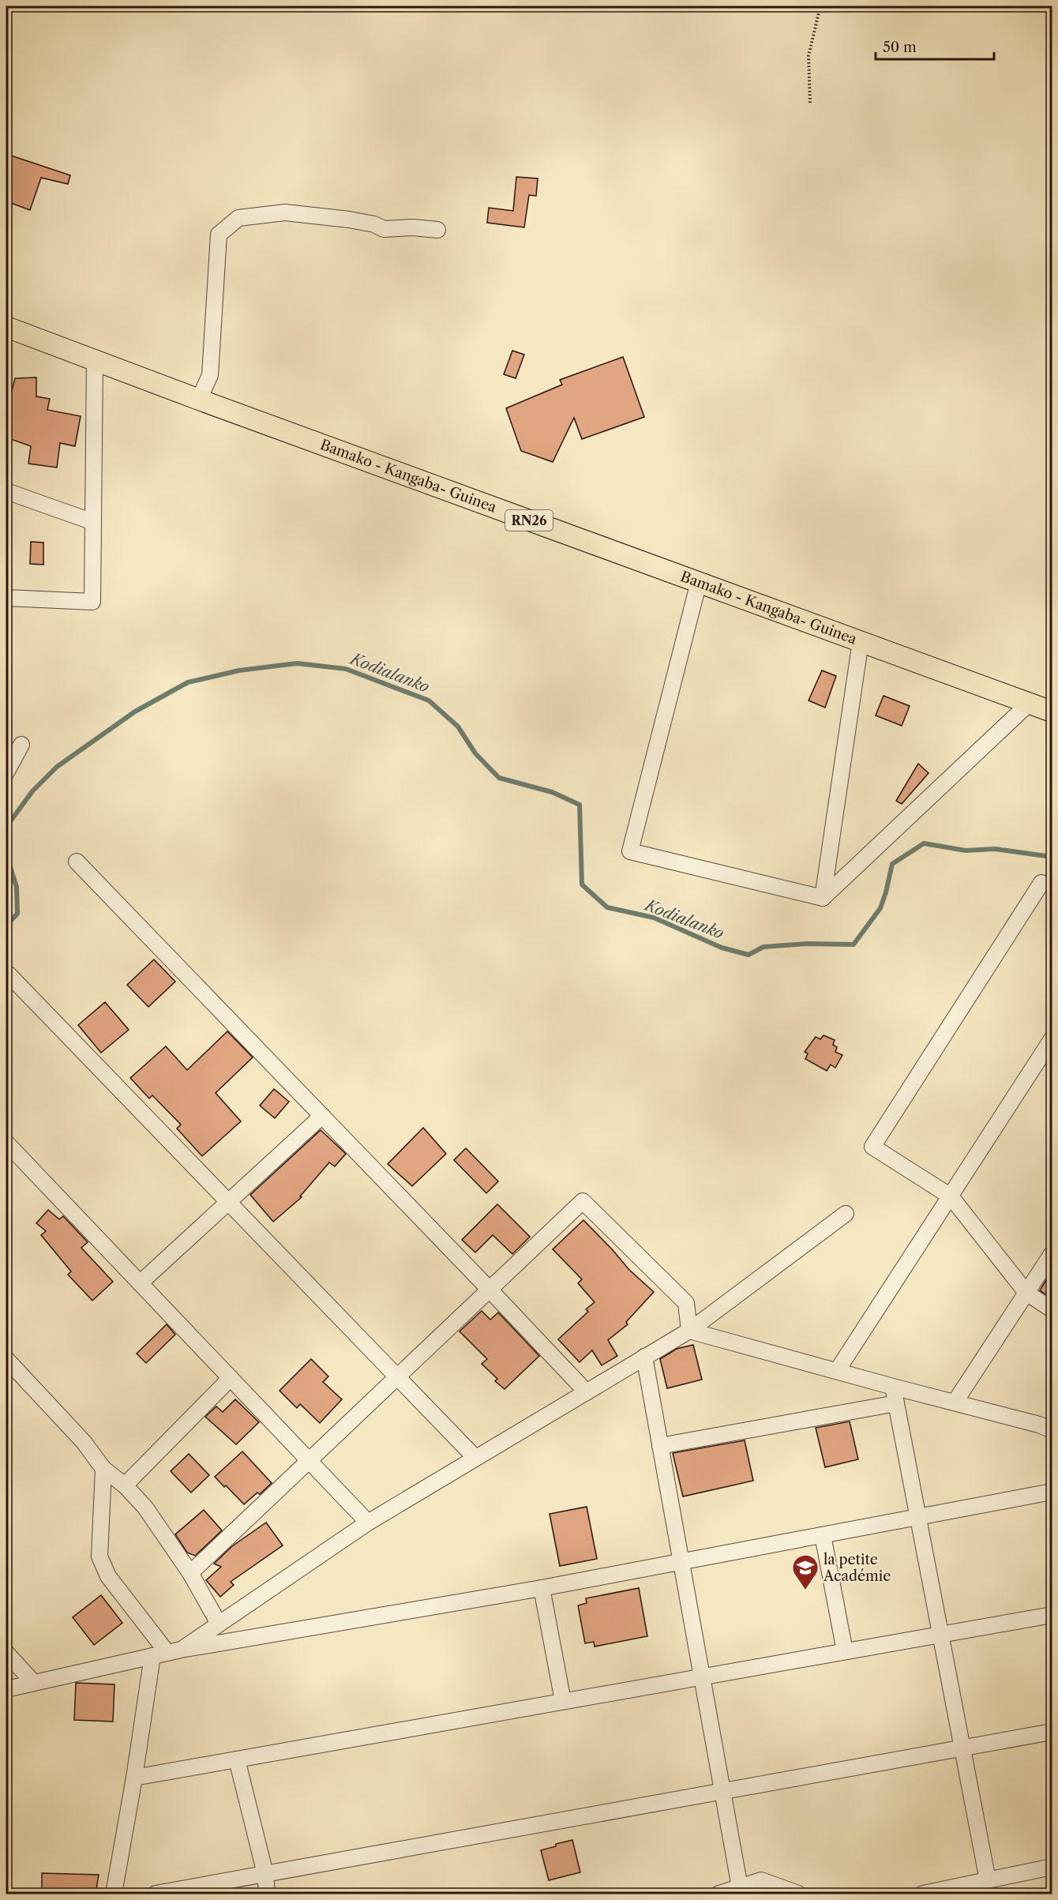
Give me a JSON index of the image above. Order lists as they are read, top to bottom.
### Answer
{
  "streets": {
    "main road": ["Bamako - Kangaba- Guinea", "RN26"]
  },
  "water": ["Kodialanko"],
  "places": {
    "school or university": ["la petite Académie"]
  },
  "scale_bar": "50 m"
}
